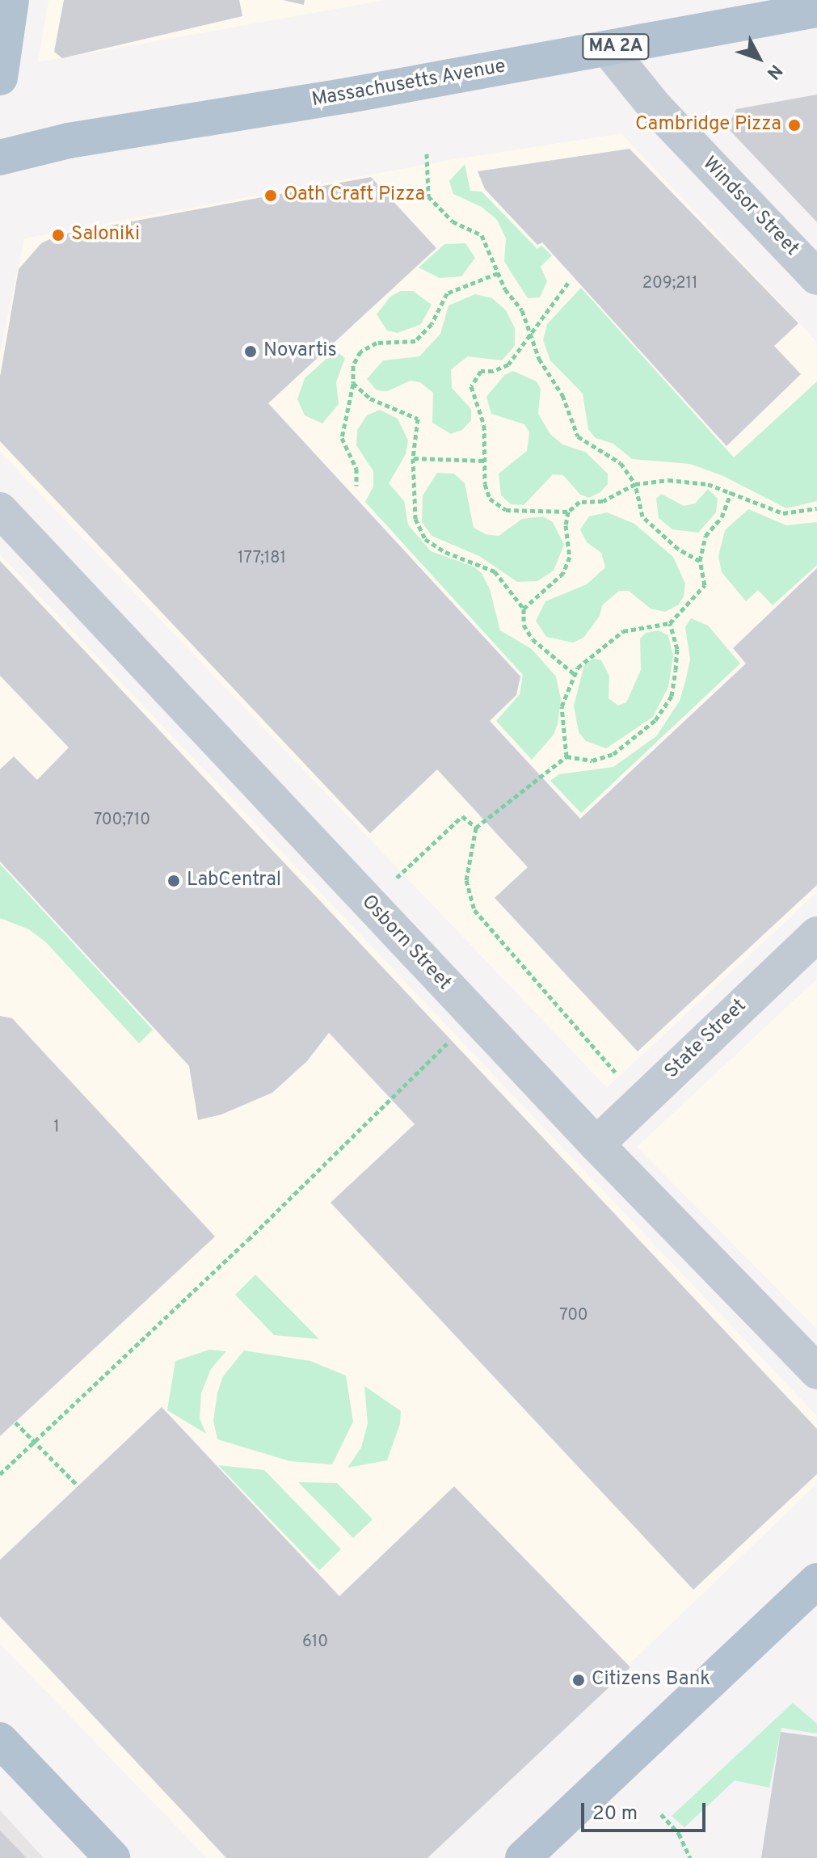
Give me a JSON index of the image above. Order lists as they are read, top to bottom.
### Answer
{
  "streets": {
    "main road": ["MA 2A", "Massachusetts Avenue"],
    "street": ["Windsor Street", "Osborn Street", "State Street"]
  },
  "crossings": [
    ["Massachusetts Avenue", "Windsor Street"],
    ["Osborn Street", "State Street"]
  ],
  "places": [
    "Cambridge Pizza",
    "Oath Craft Pizza",
    "Saloniki",
    "Novartis",
    "LabCentral",
    "Citizens Bank"
  ],
  "house_numbers": [
    "209;211",
    "177;181",
    "700;710",
    "1",
    "700",
    "610"
  ],
  "scale_bar": "20 m",
  "north": "bottom right"
}
